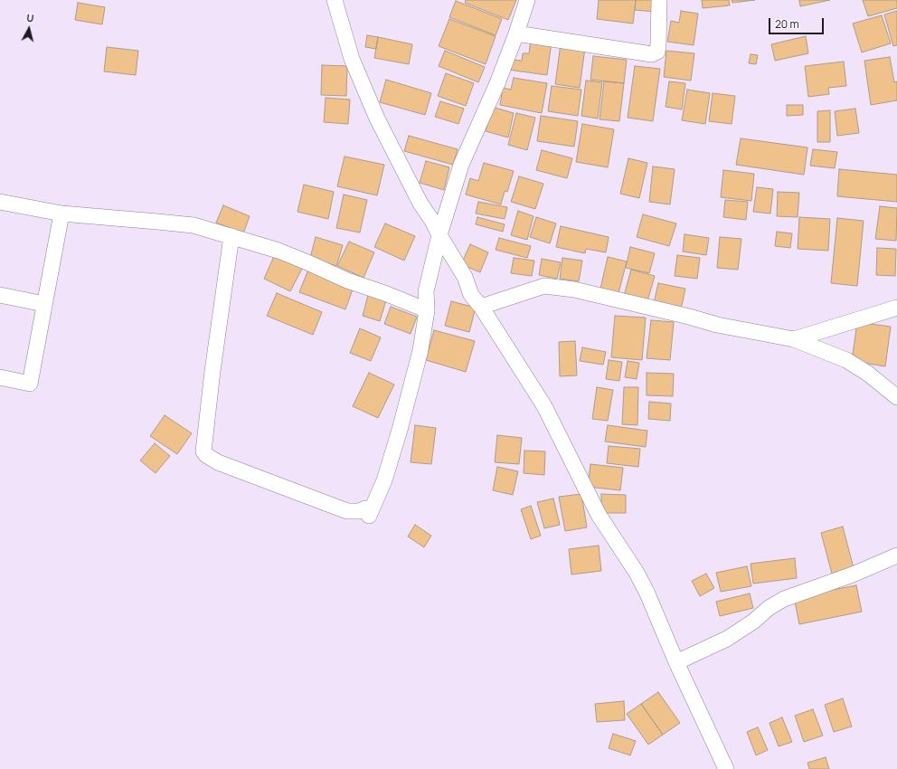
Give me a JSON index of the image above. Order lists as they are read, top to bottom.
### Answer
{
  "scale_bar": "20 m",
  "north": "top"
}
